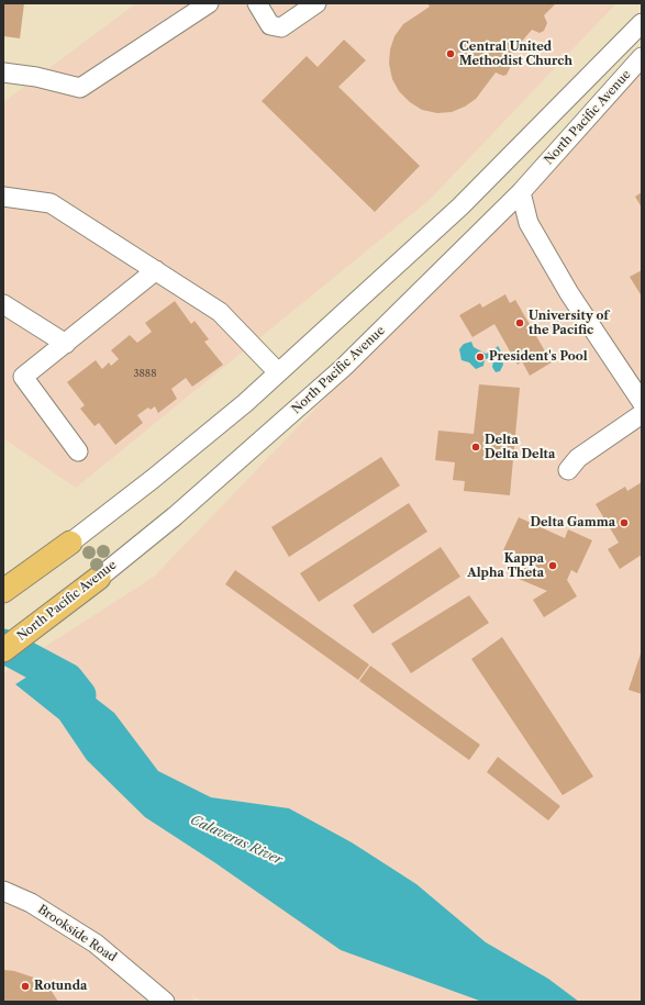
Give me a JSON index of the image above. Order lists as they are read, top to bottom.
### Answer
{
  "streets": {
    "main road": ["North Pacific Avenue"],
    "street": ["Brookside Road"]
  },
  "water": ["Calaveras River"],
  "places": [
    "Central United Methodist Church",
    "University of the Pacific",
    "President's Pool",
    "Delta Delta Delta",
    "Delta Gamma",
    "Kappa Alpha Theta",
    "Rotunda"
  ],
  "house_numbers": ["3888"]
}
